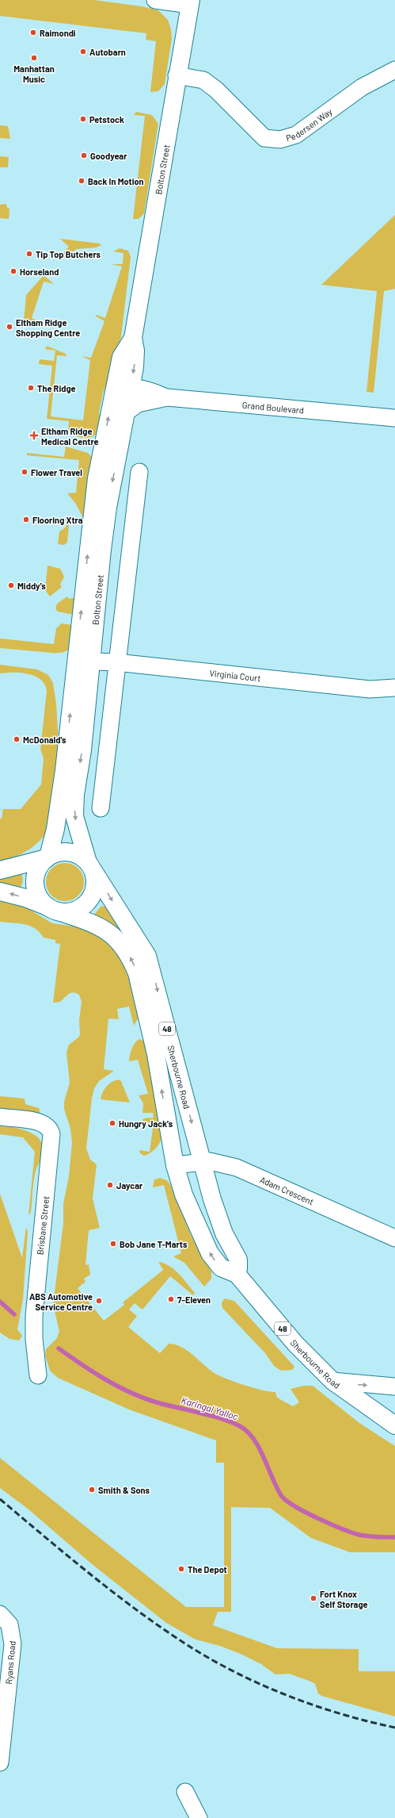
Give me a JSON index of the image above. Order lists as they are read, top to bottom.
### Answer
{
  "streets": {
    "main road": ["Bolton Street", "48", "Sherbourne Road"],
    "street": [
      "Pedersen Way",
      "Grand Boulevard",
      "Virginia Court",
      "Adam Crescent",
      "Brisbane Street",
      "Ryans Road"
    ]
  },
  "crossings": [
    ["Pedersen Way", "Bolton Street"],
    ["Bolton Street", "Grand Boulevard"],
    ["Bolton Street", "Virginia Court"],
    ["Bolton Street", "48"],
    ["Bolton Street", "Sherbourne Road"],
    ["48", "Sherbourne Road"],
    ["Sherbourne Road", "Adam Crescent"]
  ],
  "water": ["Karingal Yalloc"],
  "places": {
    "other": [
      "Raimondi",
      "Autobarn",
      "Manhattan Music",
      "Petstock",
      "Goodyear",
      "Back In Motion",
      "Tip Top Butchers",
      "Horseland",
      "Eltham Ridge Shopping Centre",
      "The Ridge",
      "Flower Travel",
      "Flooring Xtra",
      "Middy's",
      "McDonald's",
      "Hungry Jack's",
      "Jaycar",
      "Bob Jane T-Marts",
      "7-Eleven",
      "ABS Automotive Service Centre",
      "Smith & Sons",
      "The Depot",
      "Fort Knox Self Storage"
    ],
    "health": ["Eltham Ridge Medical Centre"]
  }
}
